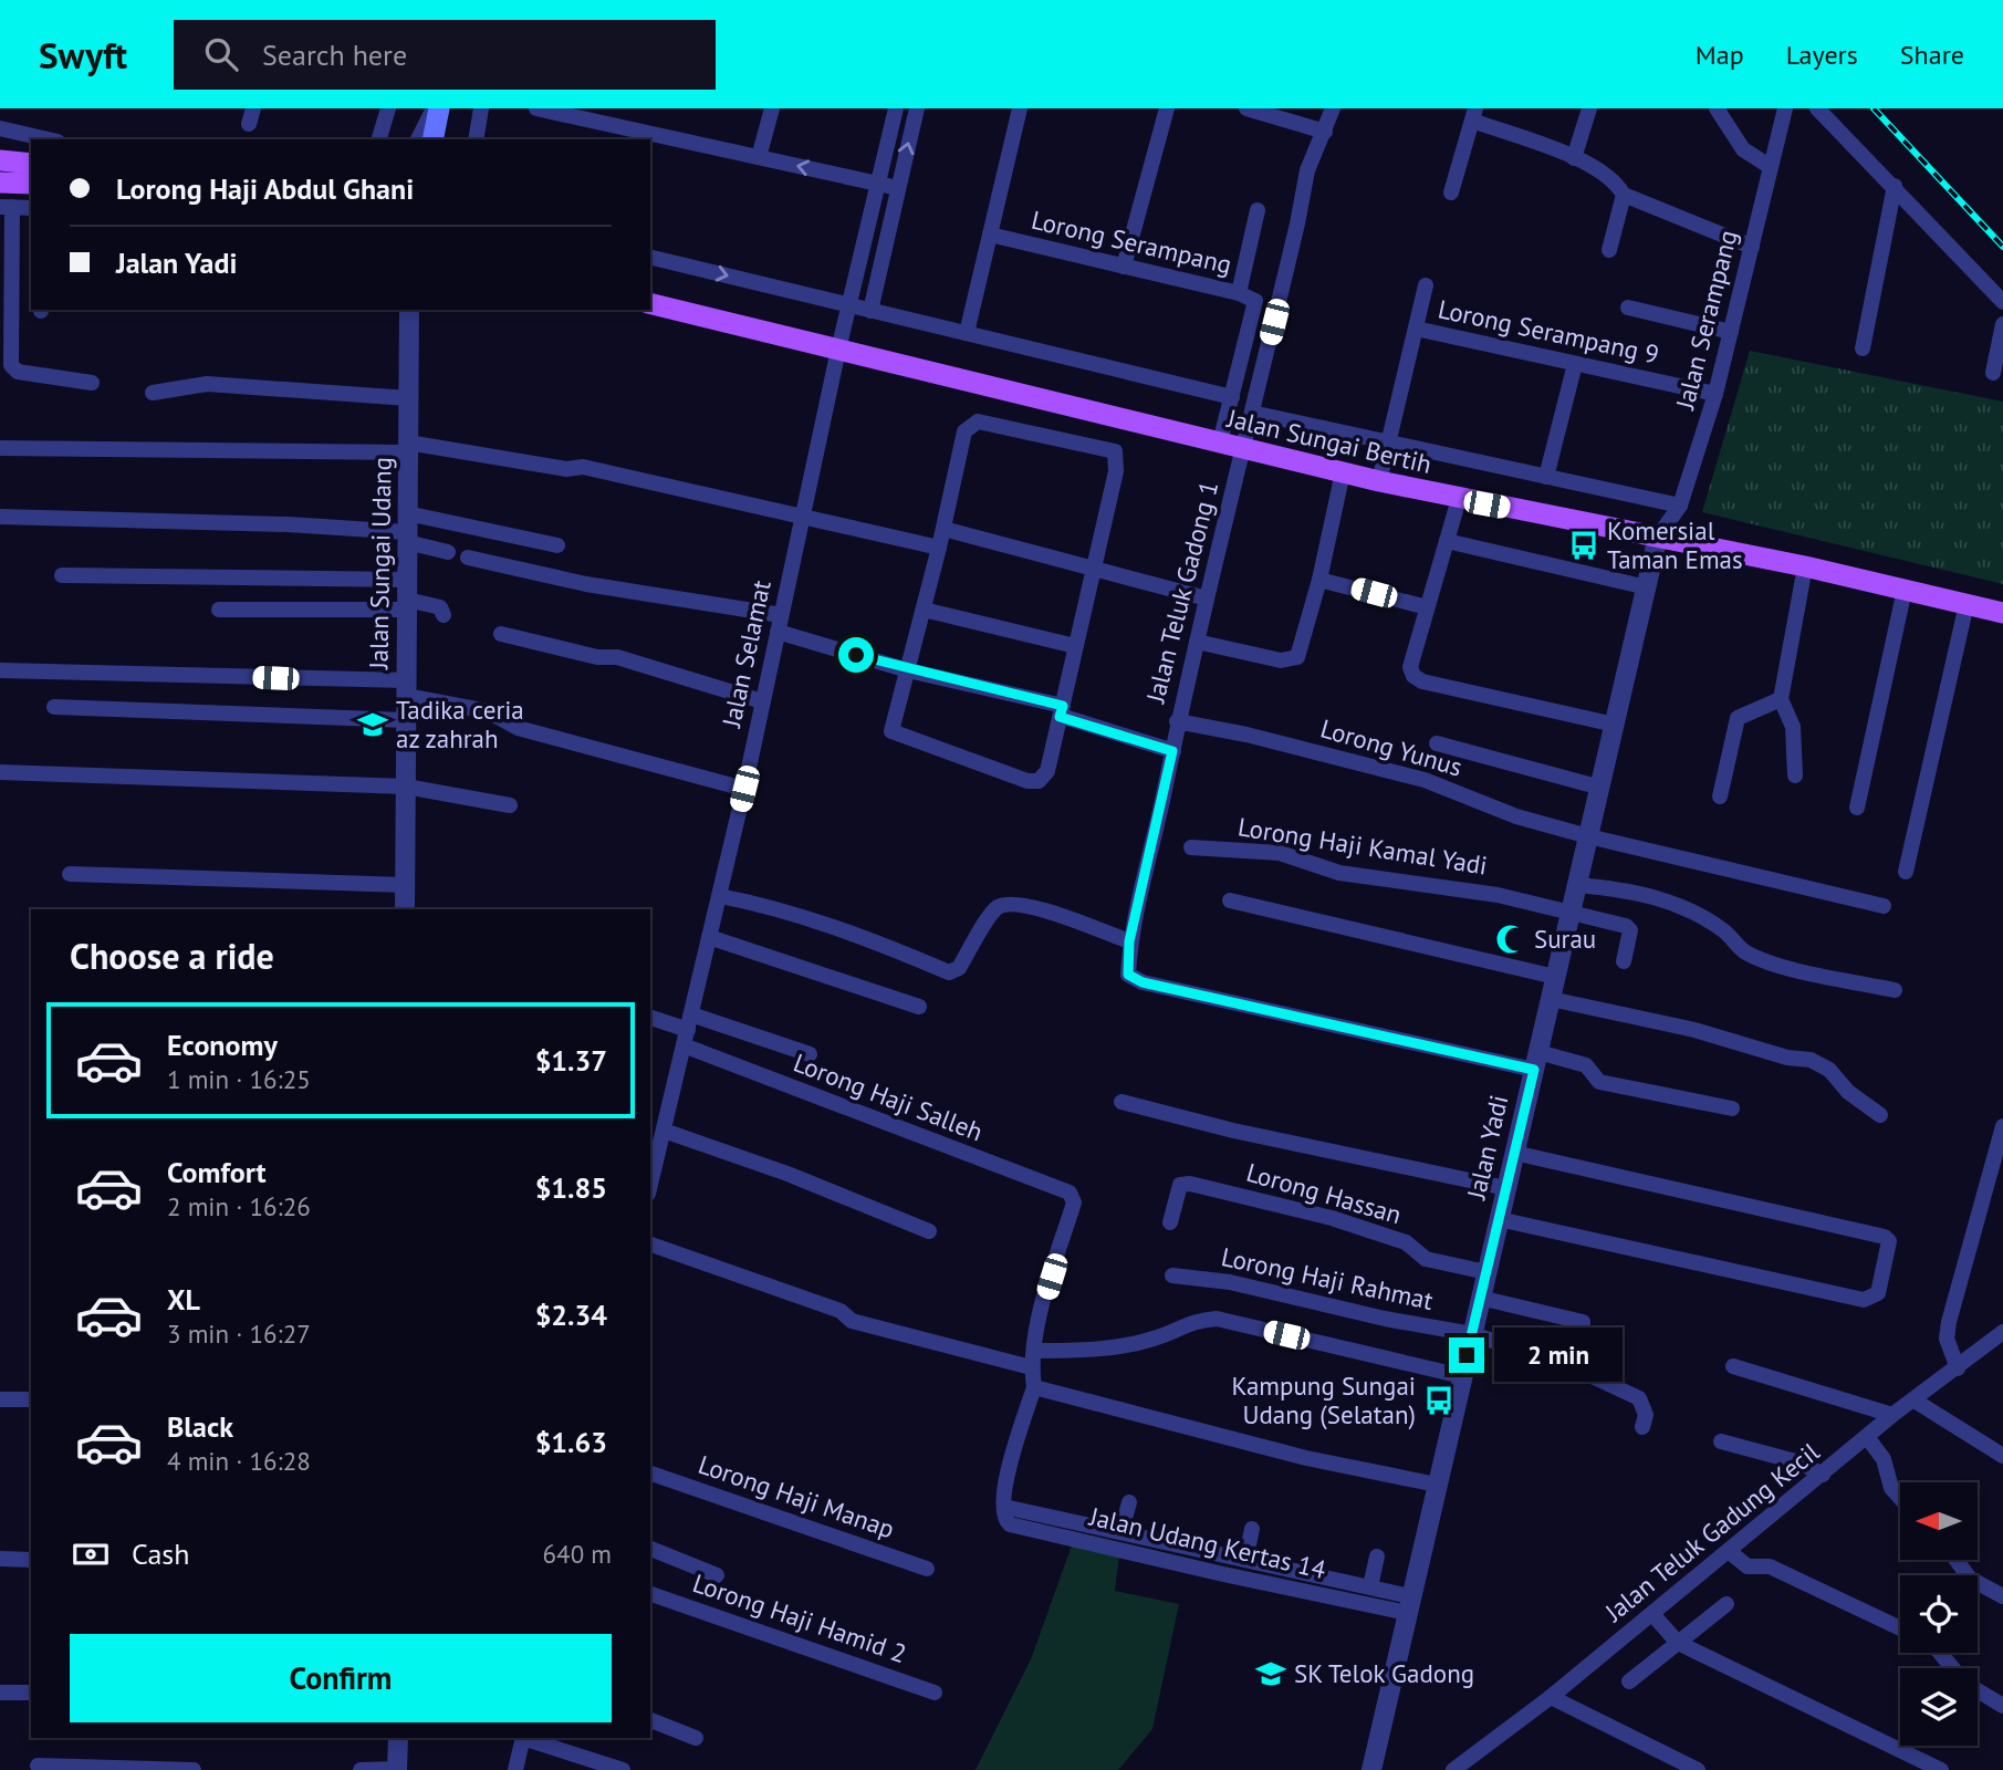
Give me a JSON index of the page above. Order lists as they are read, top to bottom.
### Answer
{
  "streets": {
    "main road": ["Jalan Sungai Bertih"],
    "street": [
      "Lorong Serampang",
      "Jalan Serampang",
      "Lorong Serampang 9",
      "Jalan Sungai Udang",
      "Jalan Teluk Gadong 1",
      "Jalan Selamat",
      "Lorong Yunus",
      "Lorong Haji Kamal Yadi",
      "Lorong Haji Salleh",
      "Jalan Yadi",
      "Lorong Hassan",
      "Lorong Haji Rahmat",
      "Lorong Haji Manap",
      "Jalan Teluk Gadung Kecil",
      "Jalan Udang Kertas 14",
      "Lorong Haji Hamid 2"
    ]
  },
  "crossings": [
    ["Jalan Serampang", "Lorong Serampang 9"],
    ["Jalan Serampang", "Jalan Sungai Bertih"],
    ["Jalan Serampang", "Jalan Yadi"],
    ["Jalan Sungai Bertih", "Jalan Teluk Gadong 1"],
    ["Jalan Sungai Bertih", "Jalan Selamat"],
    ["Jalan Sungai Bertih", "Jalan Yadi"],
    ["Jalan Teluk Gadong 1", "Lorong Yunus"],
    ["Jalan Teluk Gadong 1", "Jalan Yadi"],
    ["Jalan Selamat", "Lorong Haji Salleh"],
    ["Lorong Yunus", "Jalan Yadi"],
    ["Lorong Haji Kamal Yadi", "Jalan Yadi"],
    ["Jalan Yadi", "Lorong Hassan"],
    ["Jalan Yadi", "Lorong Haji Rahmat"],
    ["Jalan Yadi", "Jalan Udang Kertas 14"]
  ],
  "places": {
    "bus stop": ["Komersial Taman Emas", "Kampung Sungai Udang (Selatan)"],
    "school or university": ["Tadika ceria az zahrah", "SK Telok Gadong"],
    "mosque": ["Surau"]
  },
  "north": "left",
  "page": {
    "header": "Swyft",
    "search": "Search here",
    "nav": ["Map", "Layers", "Share"],
    "banner": ["Lorong Haji Abdul Ghani", "Jalan Yadi"],
    "heading": "Choose a ride",
    "list": [
      {
        "name": "Economy",
        "note": "1 min · 16:25",
        "value": "$1.37"
      },
      {
        "name": "Comfort",
        "note": "2 min · 16:26",
        "value": "$1.85"
      },
      {
        "name": "XL",
        "note": "3 min · 16:27",
        "value": "$2.34"
      },
      {
        "name": "Black",
        "note": "4 min · 16:28",
        "value": "$1.63"
      }
    ],
    "bubble": "2 min",
    "pay": ["Cash", "640 m"],
    "buttons": "Confirm"
  }
}
